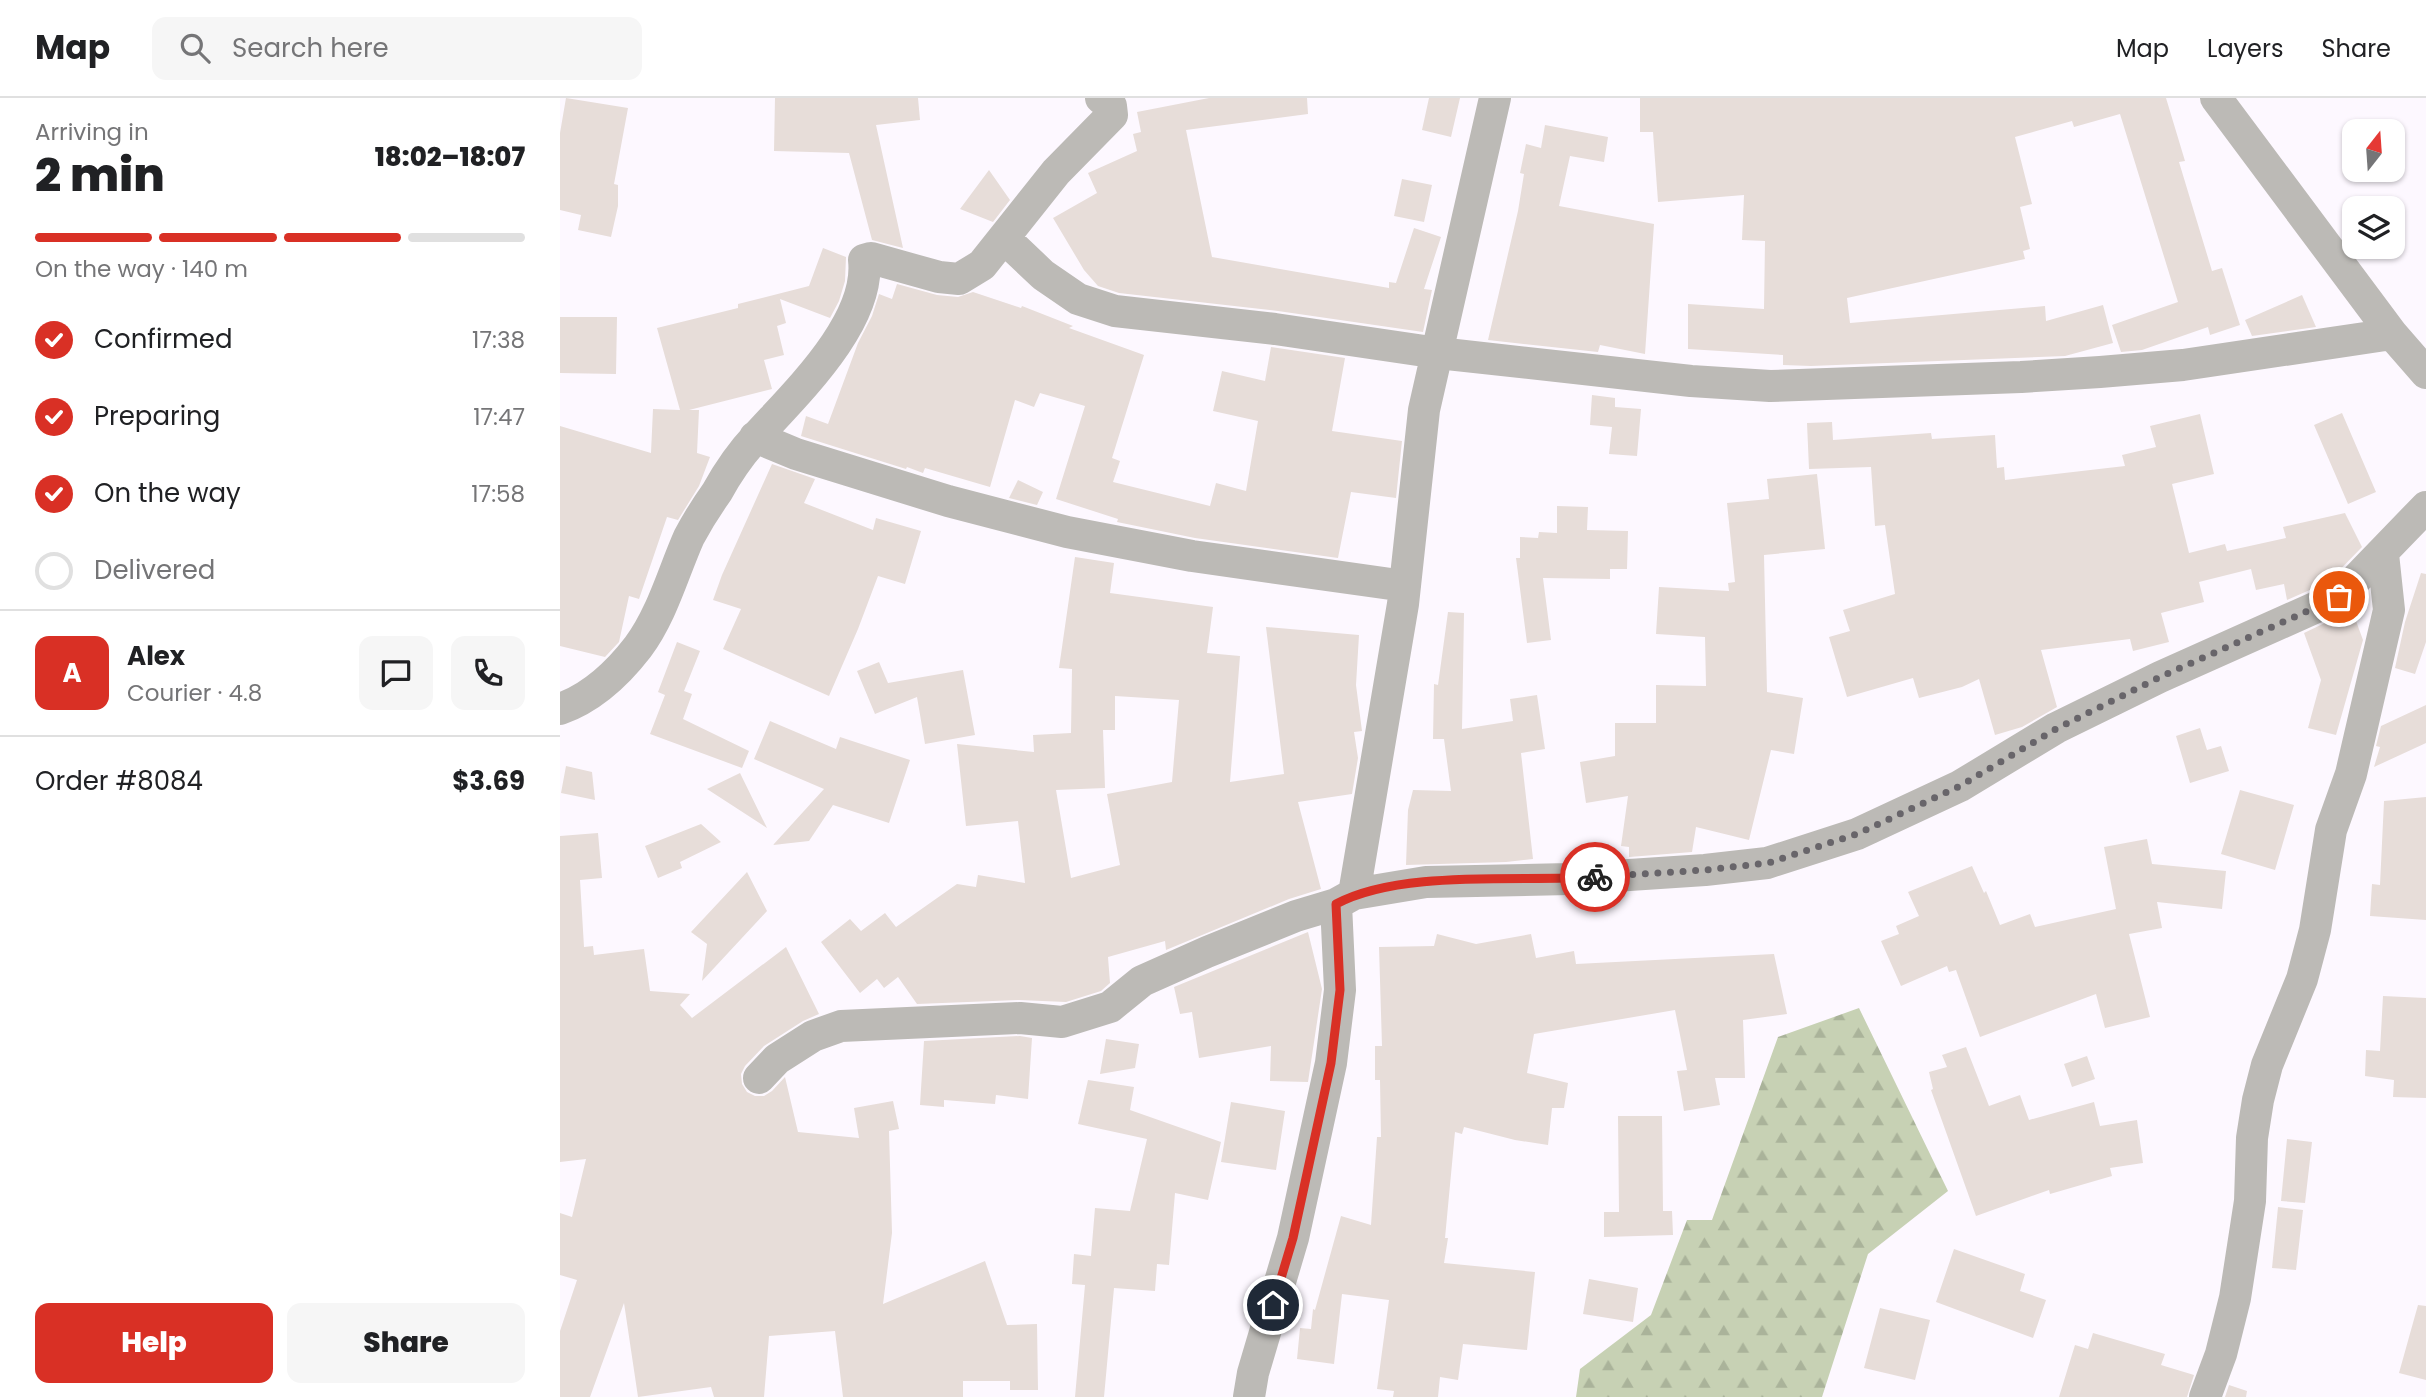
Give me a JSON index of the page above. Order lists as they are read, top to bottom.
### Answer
{
  "north": "top",
  "page": {
    "header": "Map",
    "search": "Search here",
    "nav": ["Map", "Layers", "Share"],
    "heading": ["2 min", "Arriving in", "18:02–18:07"],
    "panel": [
      "Alex",
      "Courier · 4.8",
      "Order #8084",
      "$3.69"
    ],
    "bar": "On the way · 140 m",
    "list": [
      ["Confirmed", "17:38"],
      ["Preparing", "17:47"],
      ["On the way", "17:58"],
      "Delivered"
    ],
    "round": "A",
    "buttons": ["Help", "Share"]
  }
}
